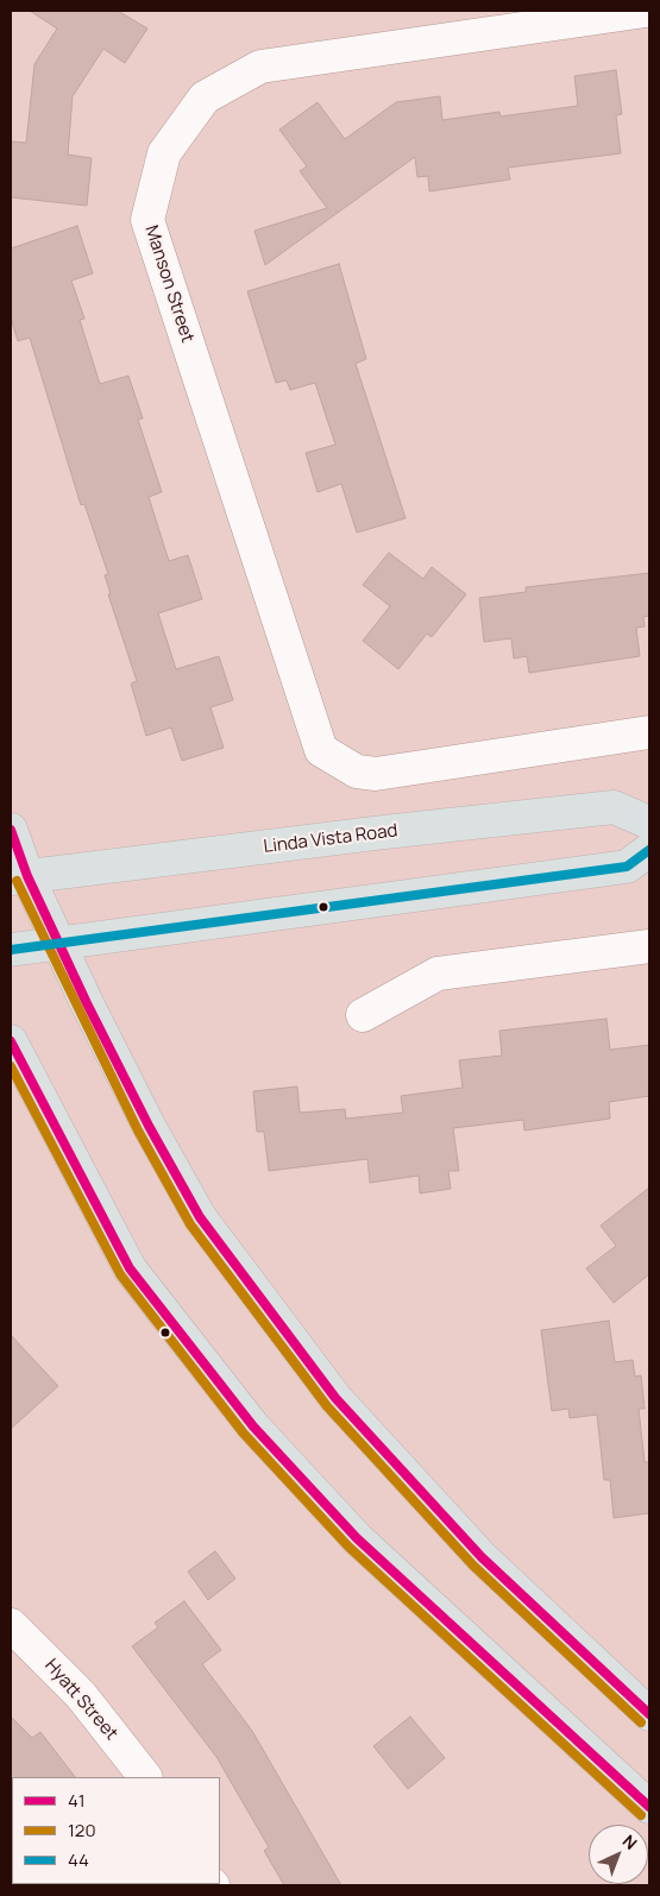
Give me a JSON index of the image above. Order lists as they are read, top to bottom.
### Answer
{
  "streets": {
    "main road": ["Linda Vista Road"],
    "street": ["Manson Street", "Hyatt Street"]
  },
  "lines": ["transit line 41", "transit line 44", "transit line 120"],
  "legend": ["41", "120", "44"],
  "north": "top right"
}
